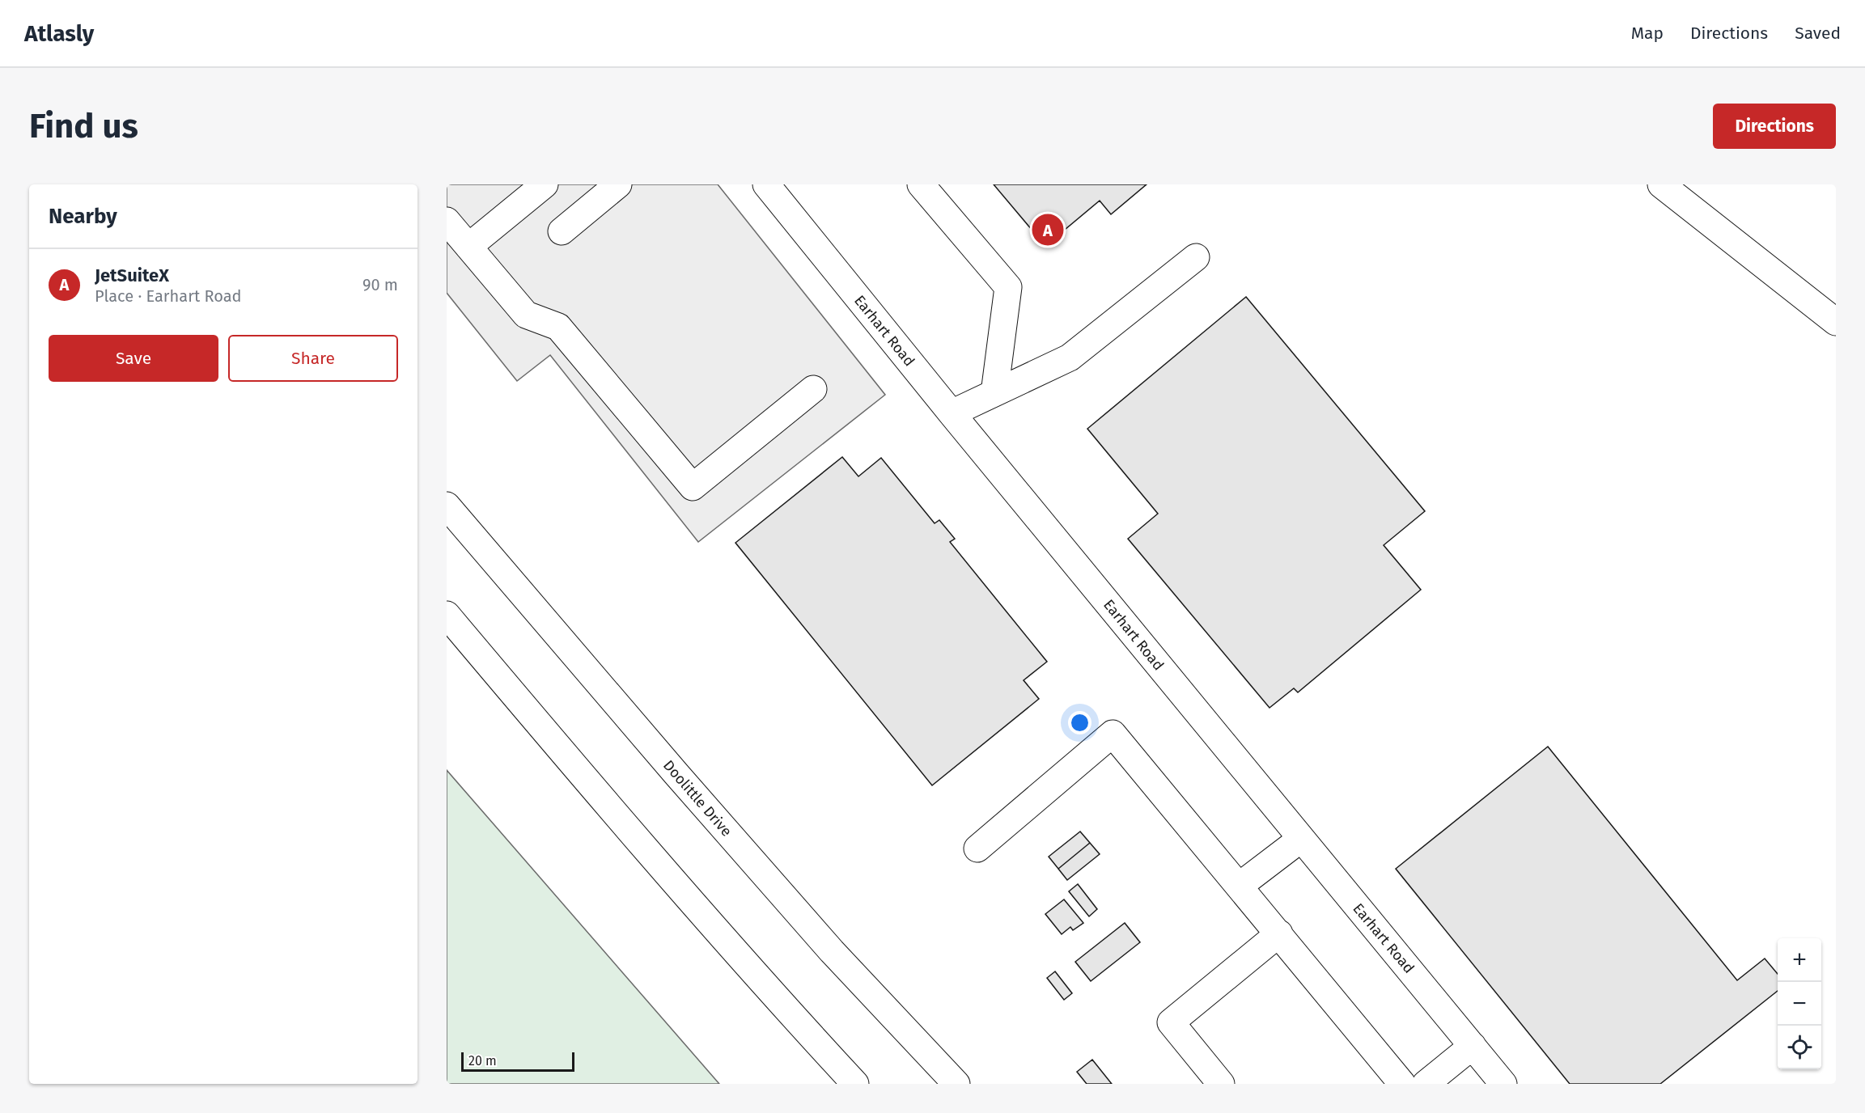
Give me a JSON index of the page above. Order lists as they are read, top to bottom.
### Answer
{
  "streets": {
    "main road": ["Earhart Road", "Doolittle Drive"]
  },
  "scale_bar": "20 m",
  "page": {
    "header": "Atlasly",
    "nav": ["Map", "Directions", "Saved"],
    "buttons": [
      "Directions",
      ["Save", "Share"]
    ],
    "title": "Find us",
    "heading": "Nearby",
    "pins": "A",
    "list": [
      {
        "mark": "A",
        "name": "JetSuiteX",
        "note": "Place · Earhart Road",
        "value": "90 m"
      }
    ],
    "map_buttons": ["+", "−"],
    "scale": "20 m"
  }
}
